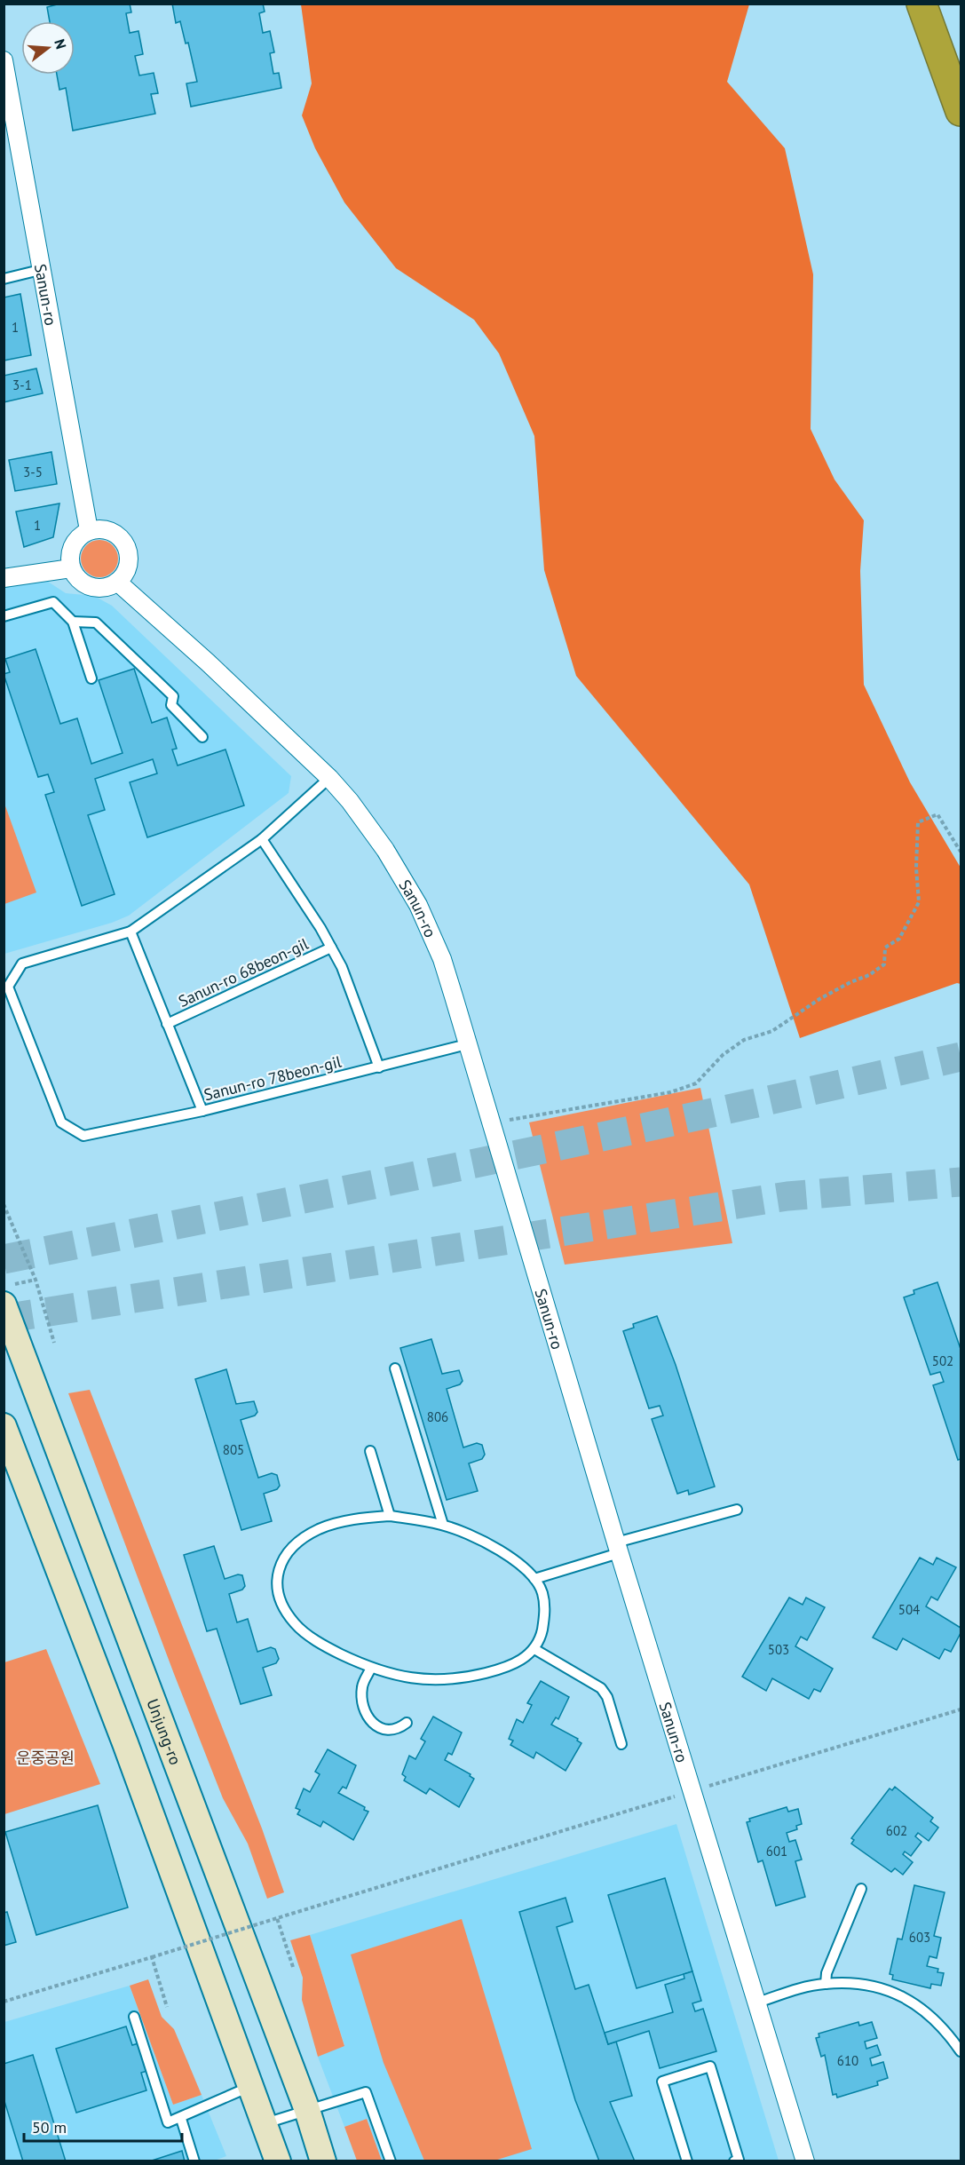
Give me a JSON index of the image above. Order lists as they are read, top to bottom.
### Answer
{
  "streets": {
    "main road": ["Unjung-ro"],
    "street": ["Sanun-ro"],
    "lane": ["Sanun-ro 68beon-gil", "Sanun-ro 78beon-gil"]
  },
  "crossings": [
    ["Sanun-ro", "Sanun-ro 78beon-gil"],
    ["Sanun-ro 68beon-gil", "Sanun-ro 78beon-gil"]
  ],
  "parks": ["운중공원"],
  "house_numbers": [
    "1",
    "3-1",
    "3-5",
    "1",
    "502",
    "806",
    "805",
    "504",
    "503",
    "602",
    "601",
    "603",
    "610"
  ],
  "scale_bar": "50 m",
  "north": "right"
}
